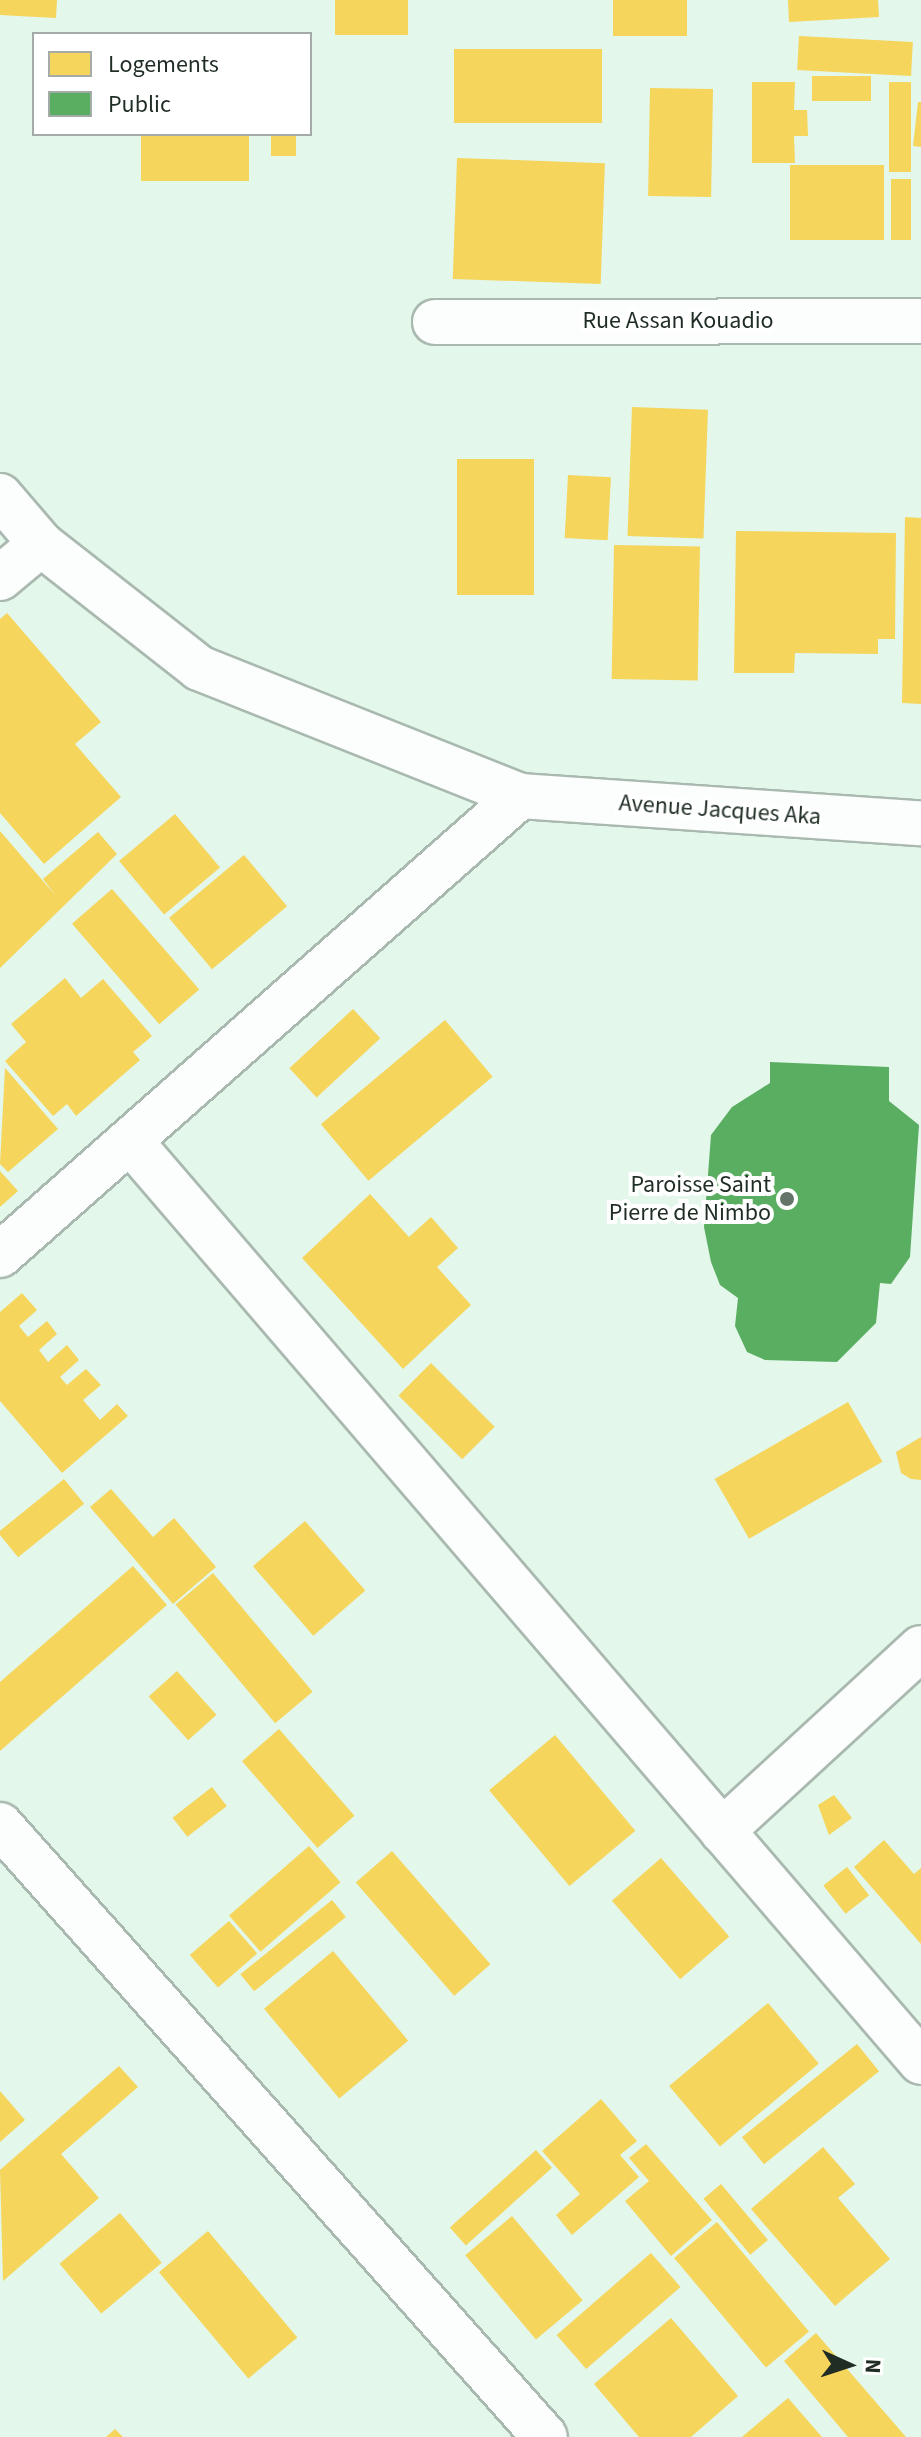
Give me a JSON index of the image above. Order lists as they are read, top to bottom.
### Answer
{
  "streets": {
    "street": ["Rue Assan Kouadio", "Avenue Jacques Aka"]
  },
  "places": ["Paroisse Saint Pierre de Nimbo"],
  "legend": ["Logements", "Public"],
  "north": "right"
}
